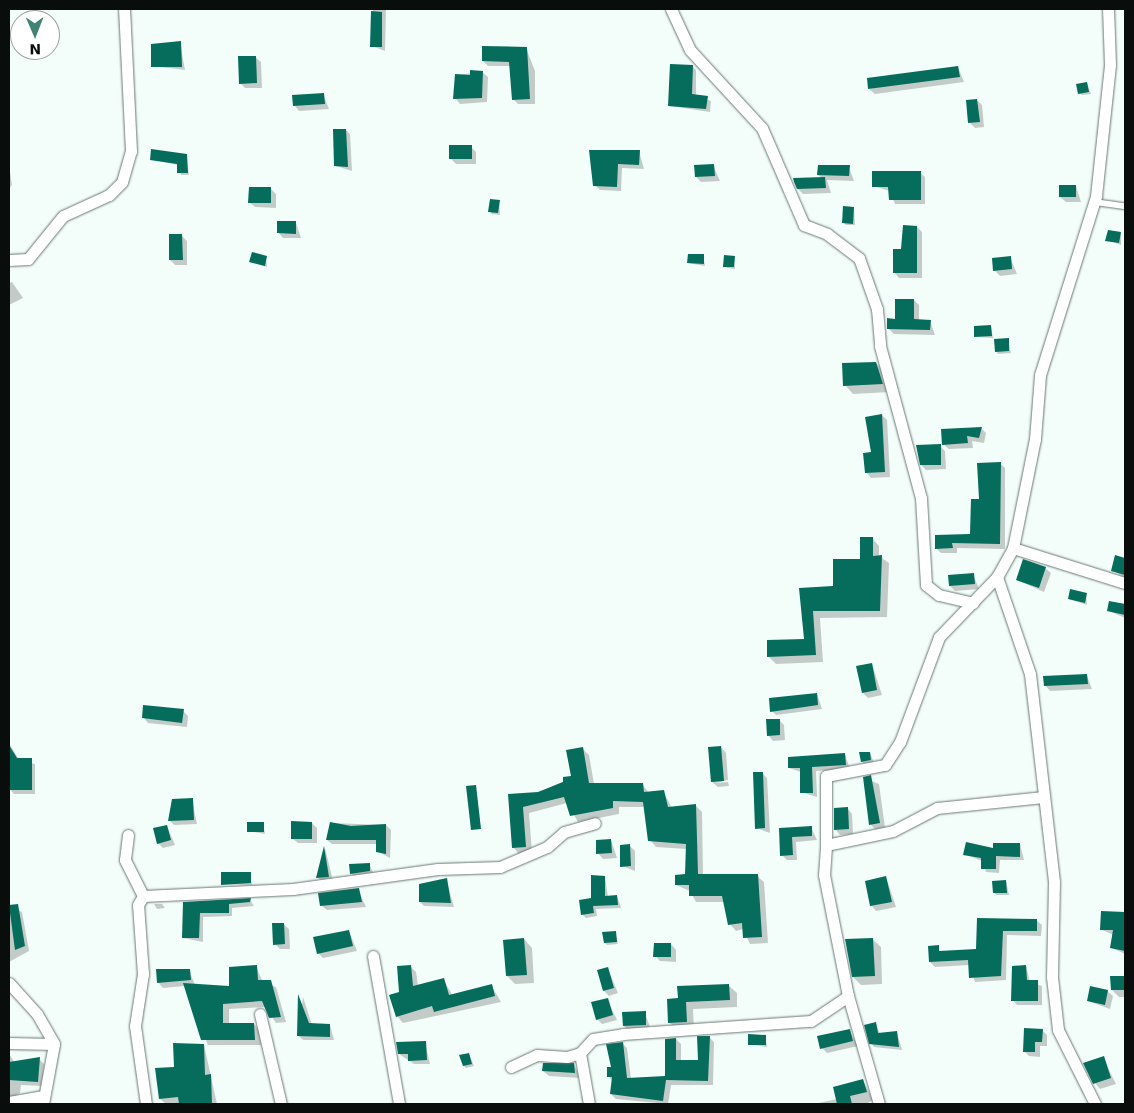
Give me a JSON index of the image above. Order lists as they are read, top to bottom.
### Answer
{
  "north": "bottom"
}
